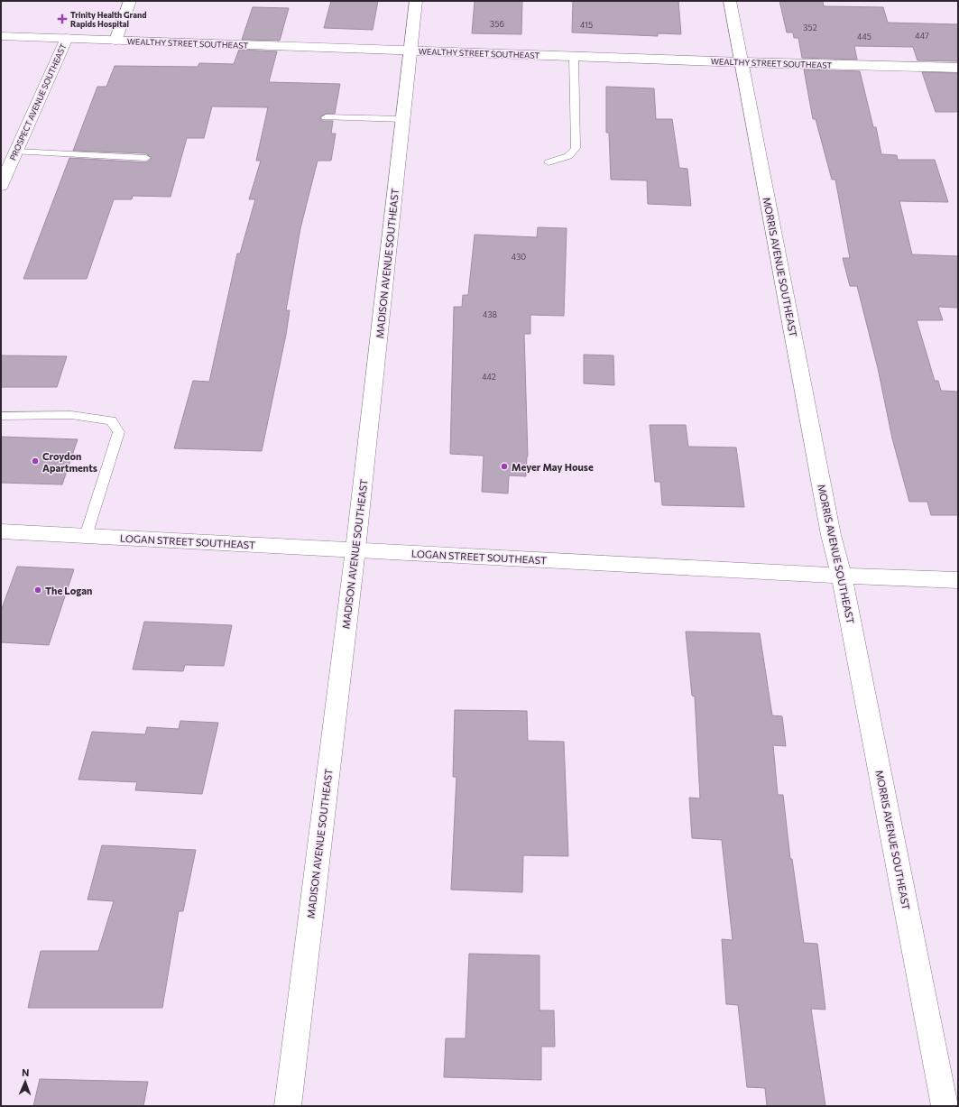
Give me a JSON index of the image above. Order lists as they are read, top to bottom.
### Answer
{
  "streets": {
    "street": [
      "WEALTHY STREET SOUTHEAST",
      "PROSPECT AVENUE SOUTHEAST",
      "MADISON AVENUE SOUTHEAST",
      "MORRIS AVENUE SOUTHEAST",
      "LOGAN STREET SOUTHEAST"
    ]
  },
  "crossings": [
    ["WEALTHY STREET SOUTHEAST", "PROSPECT AVENUE SOUTHEAST"],
    ["WEALTHY STREET SOUTHEAST", "MADISON AVENUE SOUTHEAST"],
    ["WEALTHY STREET SOUTHEAST", "MORRIS AVENUE SOUTHEAST"],
    ["MADISON AVENUE SOUTHEAST", "LOGAN STREET SOUTHEAST"],
    ["MORRIS AVENUE SOUTHEAST", "LOGAN STREET SOUTHEAST"]
  ],
  "places": {
    "health": ["Trinity Health Grand Rapids Hospital"],
    "other": ["Croydon Apartments", "Meyer May House", "The Logan"]
  },
  "house_numbers": [
    "356",
    "415",
    "352",
    "447",
    "445",
    "430",
    "438",
    "442"
  ],
  "north": "top"
}
